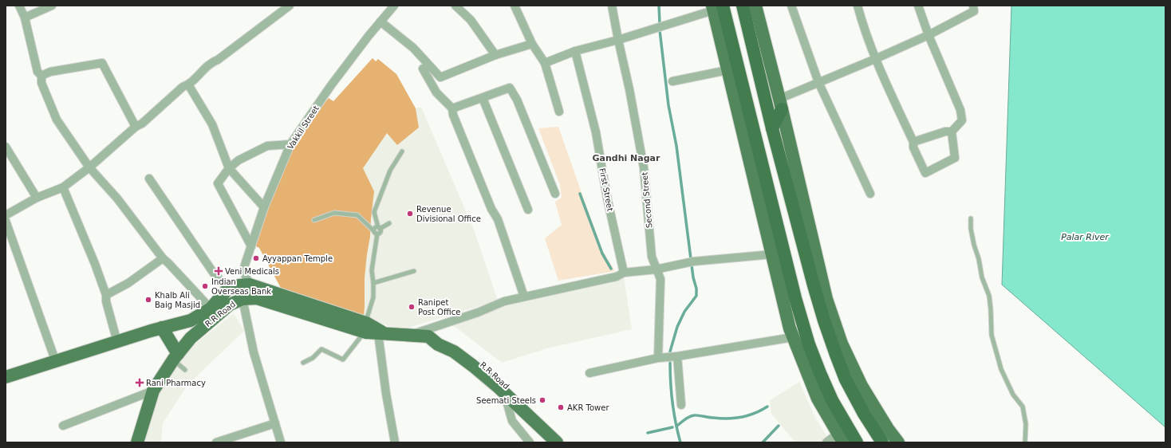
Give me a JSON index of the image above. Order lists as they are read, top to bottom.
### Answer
{
  "streets": {
    "main road": ["R.R Road"],
    "street": ["Vakkil Street", "First Street", "Second Street"]
  },
  "crossings": [
    ["Vakkil Street", "R.R Road"]
  ],
  "districts": ["Gandhi Nagar"],
  "water": ["Palar River"],
  "places": {
    "other": [
      "Revenue Divisional Office",
      "Ayyappan Temple",
      "Indian Overseas Bank",
      "Khalb Ali Baig Masjid",
      "Ranipet Post Office",
      "Seemati Steels",
      "AKR Tower"
    ],
    "health": ["Veni Medicals", "Rani Pharmacy"]
  }
}
